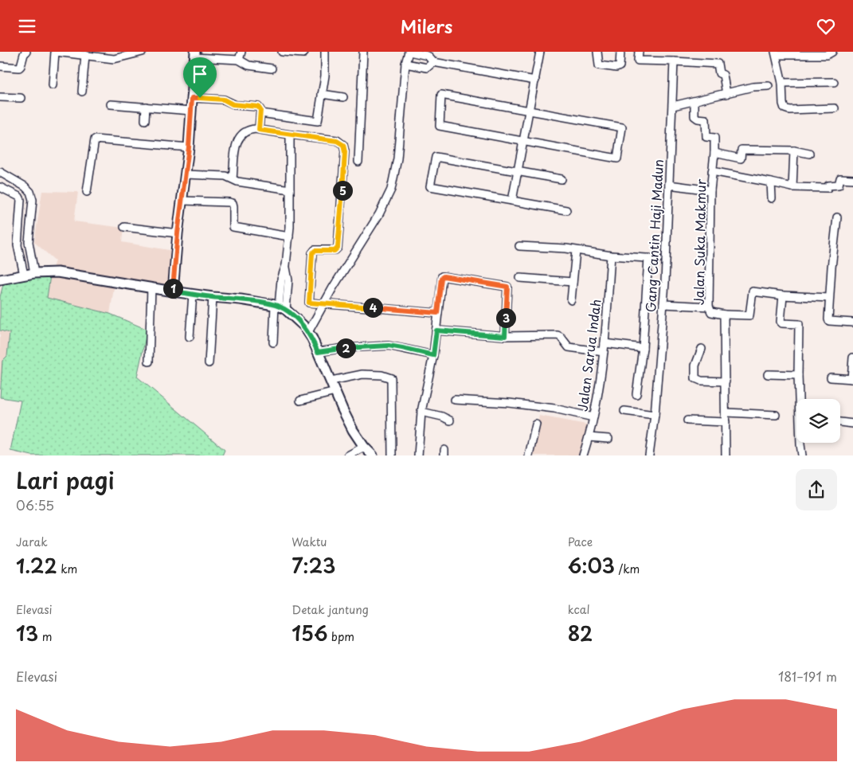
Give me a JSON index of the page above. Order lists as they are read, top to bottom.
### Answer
{
  "streets": {
    "street": ["Gang Cantin Haji Madun", "Jalan Suka Makmur", "Jalan Sarua Indah"]
  },
  "page": {
    "header": "Milers",
    "pins": [
      "5",
      "1",
      "4",
      "3",
      "2"
    ],
    "heading": ["Lari pagi", "06:55"],
    "stats": [
      ["Jarak", "1.22 km"],
      ["Waktu", "7:23"],
      ["Pace", "6:03 /km"],
      ["Elevasi", "13 m"],
      ["Detak jantung", "156 bpm"],
      ["kcal", "82"]
    ],
    "chart": ["Elevasi", "181–191 m"]
  }
}
